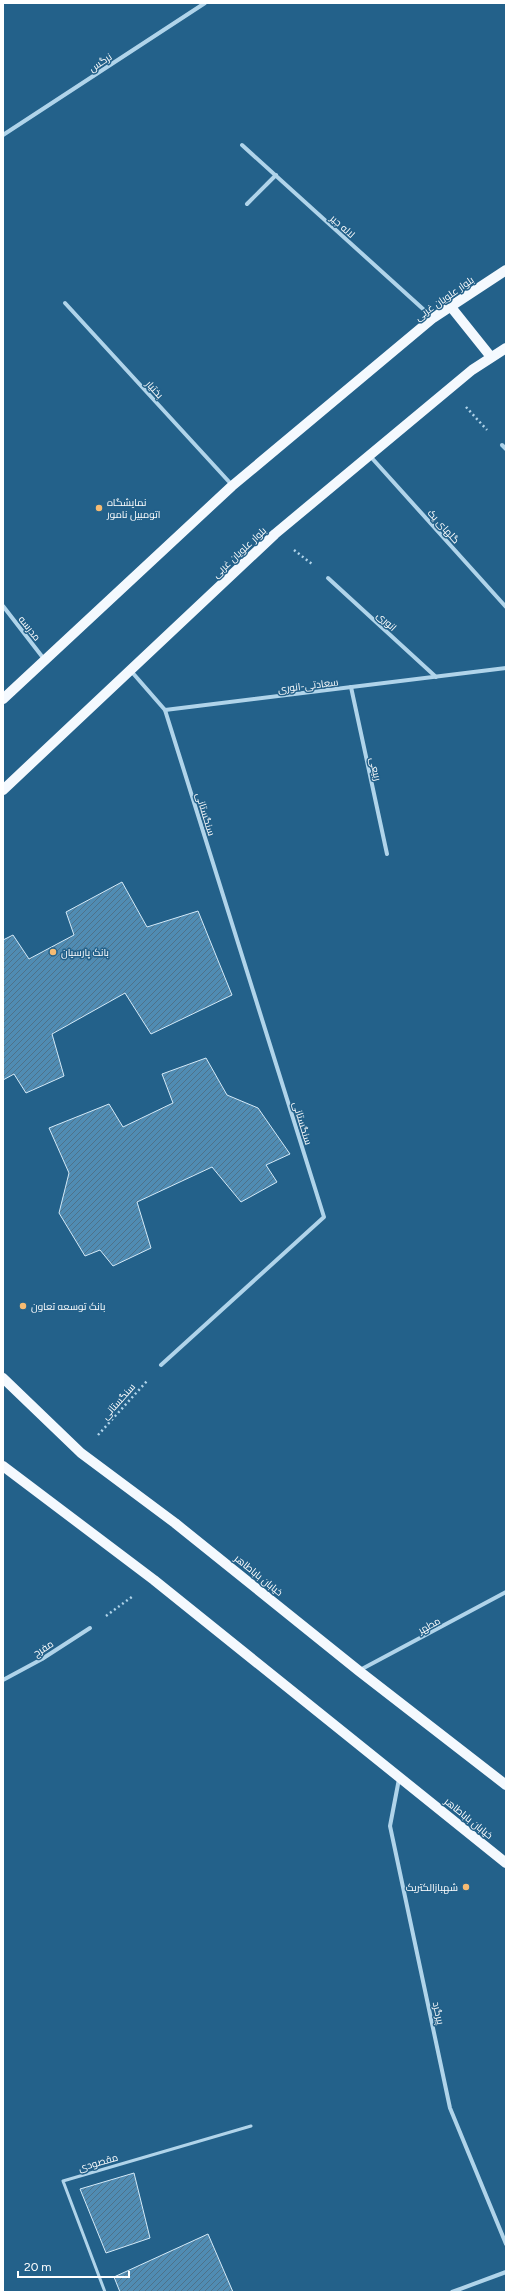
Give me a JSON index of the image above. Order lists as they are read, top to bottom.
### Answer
{
  "streets": {
    "main road": ["بلوار علویان غربی", "خیابان باباطاهر"],
    "street": [
      "نرگس",
      "لاله جیر",
      "بختیار",
      "گلهای یک",
      "انوری",
      "مدرسه",
      "سعادتی-انوری",
      "ربیعی",
      "سنگستانی",
      "مطهر",
      "مفرح",
      "پیرگرد"
    ],
    "lane": ["مقصودی"]
  },
  "crossings": [
    ["لاله جیر", "بلوار علویان غربی"],
    ["بلوار علویان غربی", "بختیار"],
    ["بلوار علویان غربی", "گلهای یک"],
    ["بلوار علویان غربی", "مدرسه"],
    ["انوری", "سعادتی-انوری"],
    ["سعادتی-انوری", "ربیعی"],
    ["سعادتی-انوری", "سنگستانی"],
    ["سنگستانی", "خیابان باباطاهر"],
    ["خیابان باباطاهر", "مطهر"],
    ["خیابان باباطاهر", "پیرگرد"]
  ],
  "places": [
    "نمایشگاه اتومبیل نامور",
    "بانک پارسیان",
    "بانک توسعه تعاون",
    "شهبازالکتریک"
  ],
  "scale_bar": "20 m"
}
